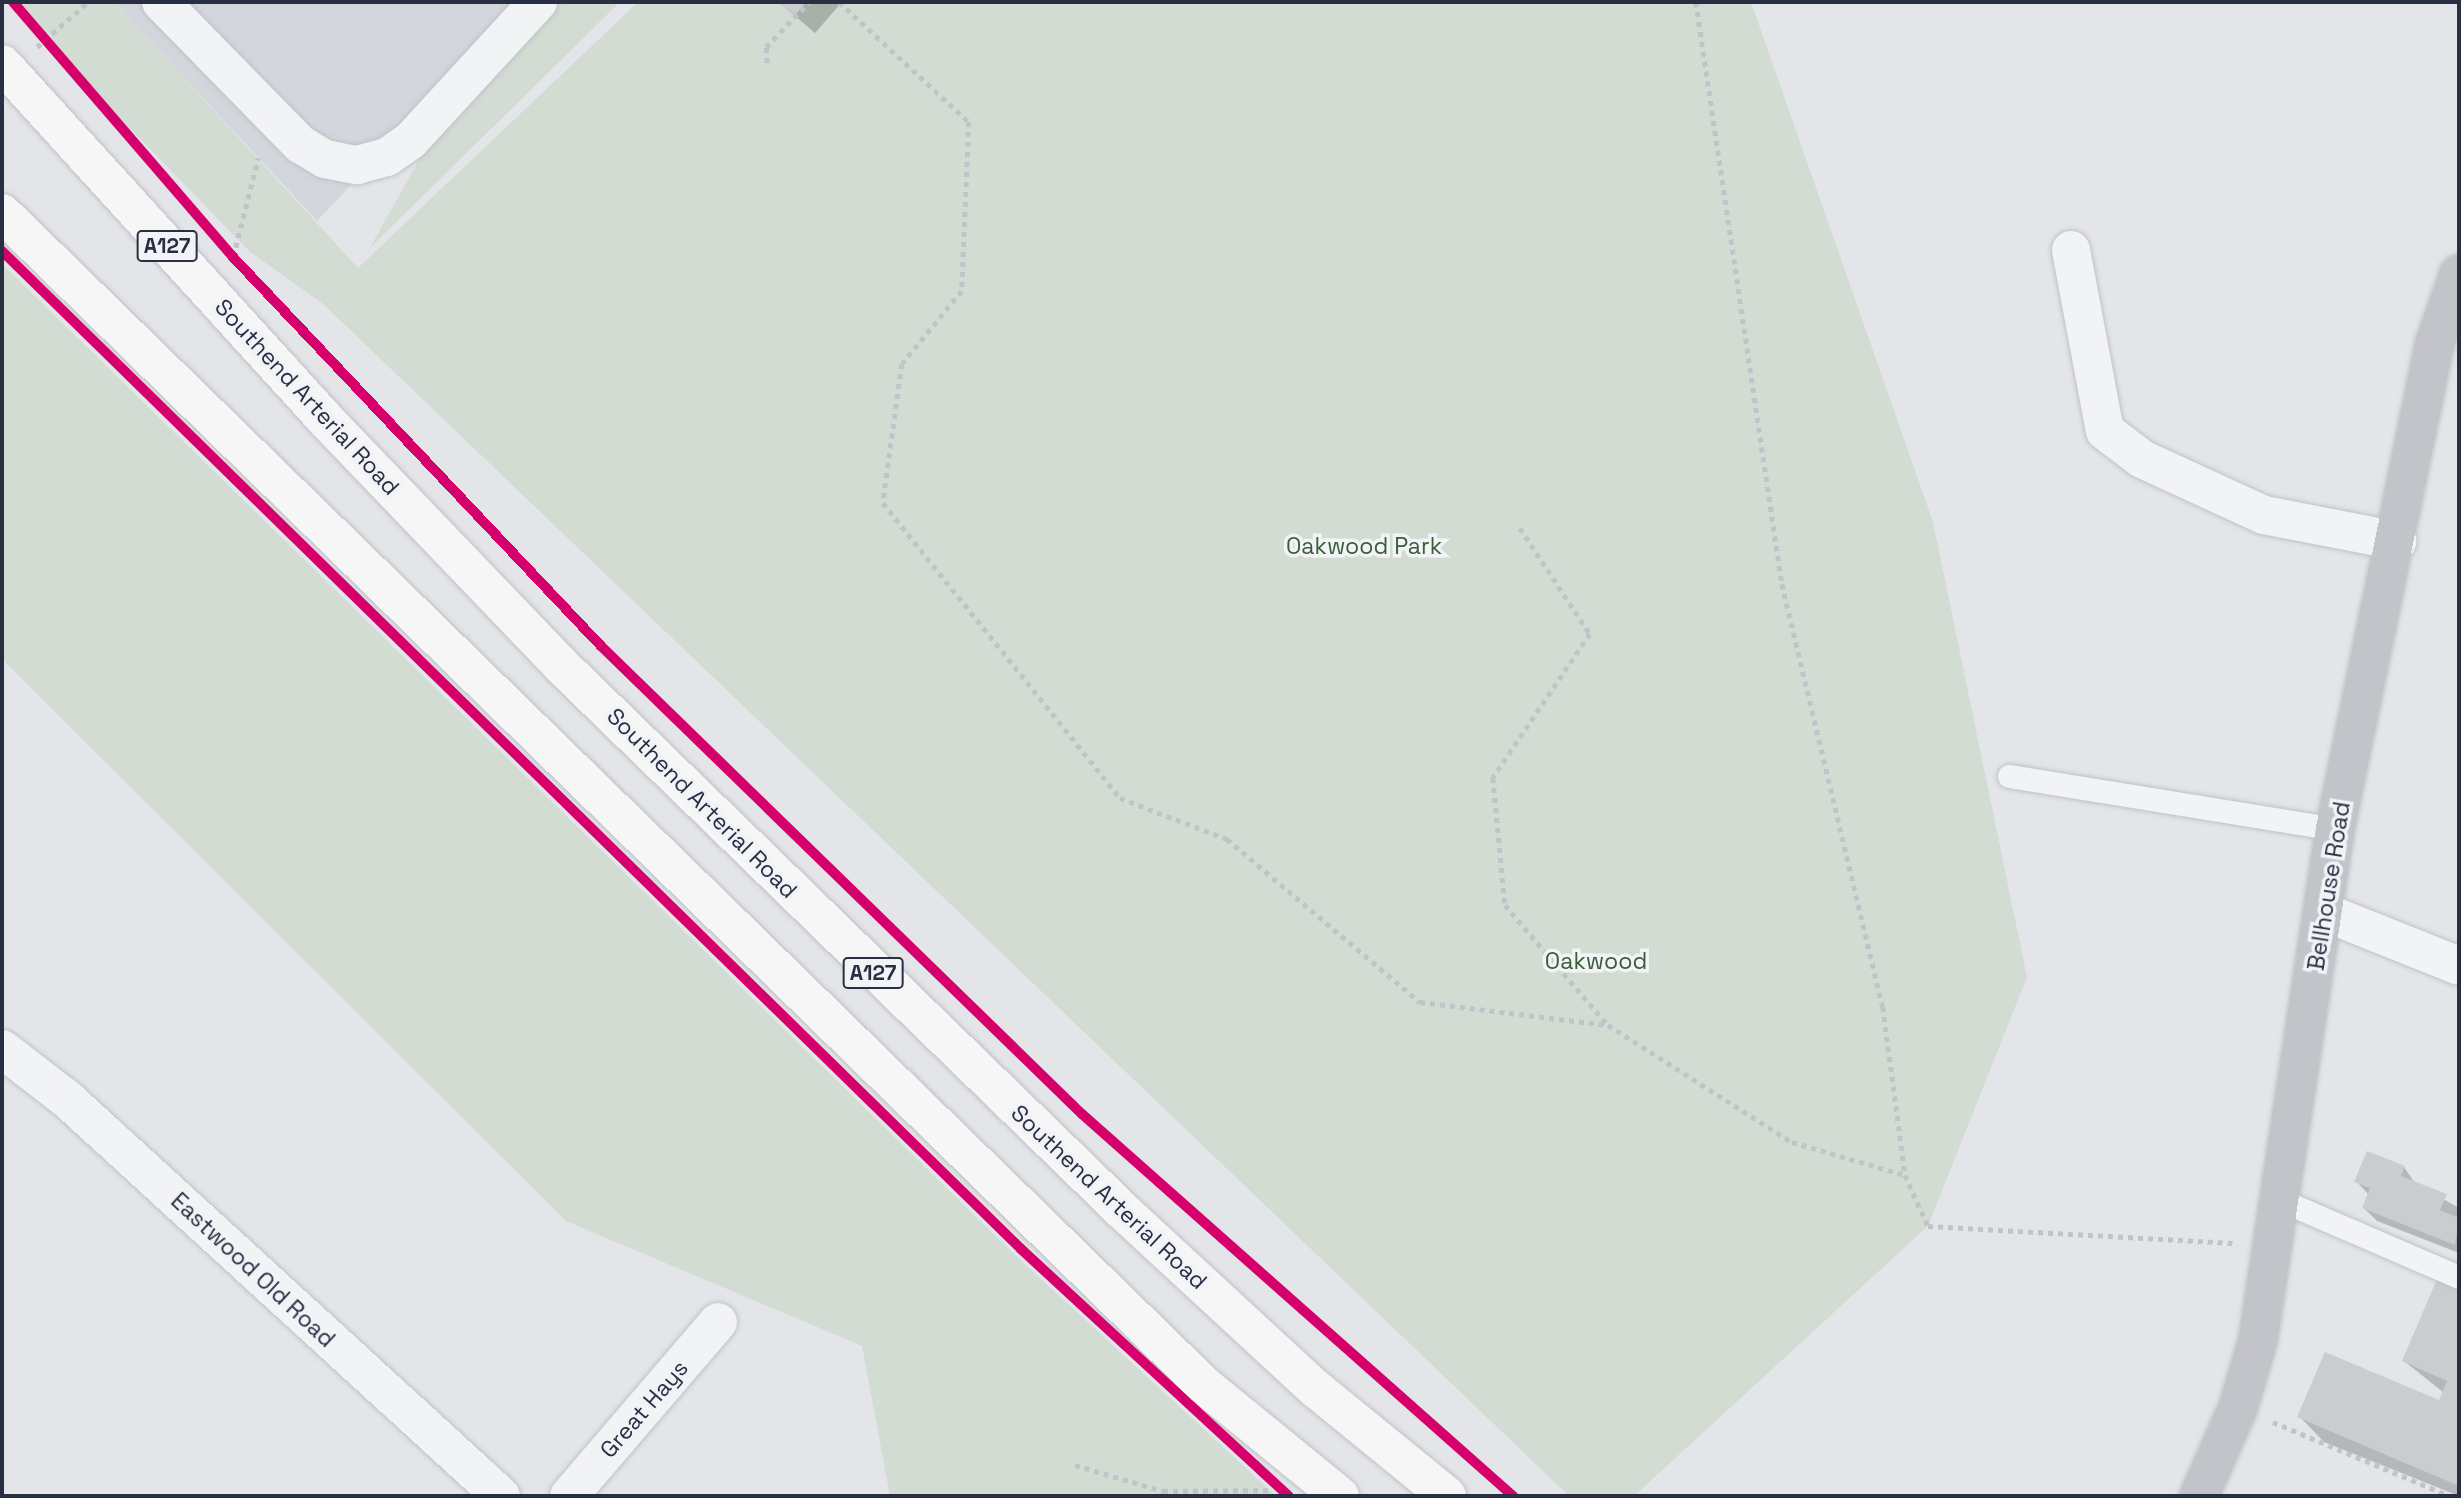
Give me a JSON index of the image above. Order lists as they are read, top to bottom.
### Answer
{
  "streets": {
    "highway": ["A127", "Southend Arterial Road"],
    "street": ["Bellhouse Road", "Eastwood Old Road", "Great Hays"]
  },
  "parks": ["Oakwood Park", "Oakwood"]
}
